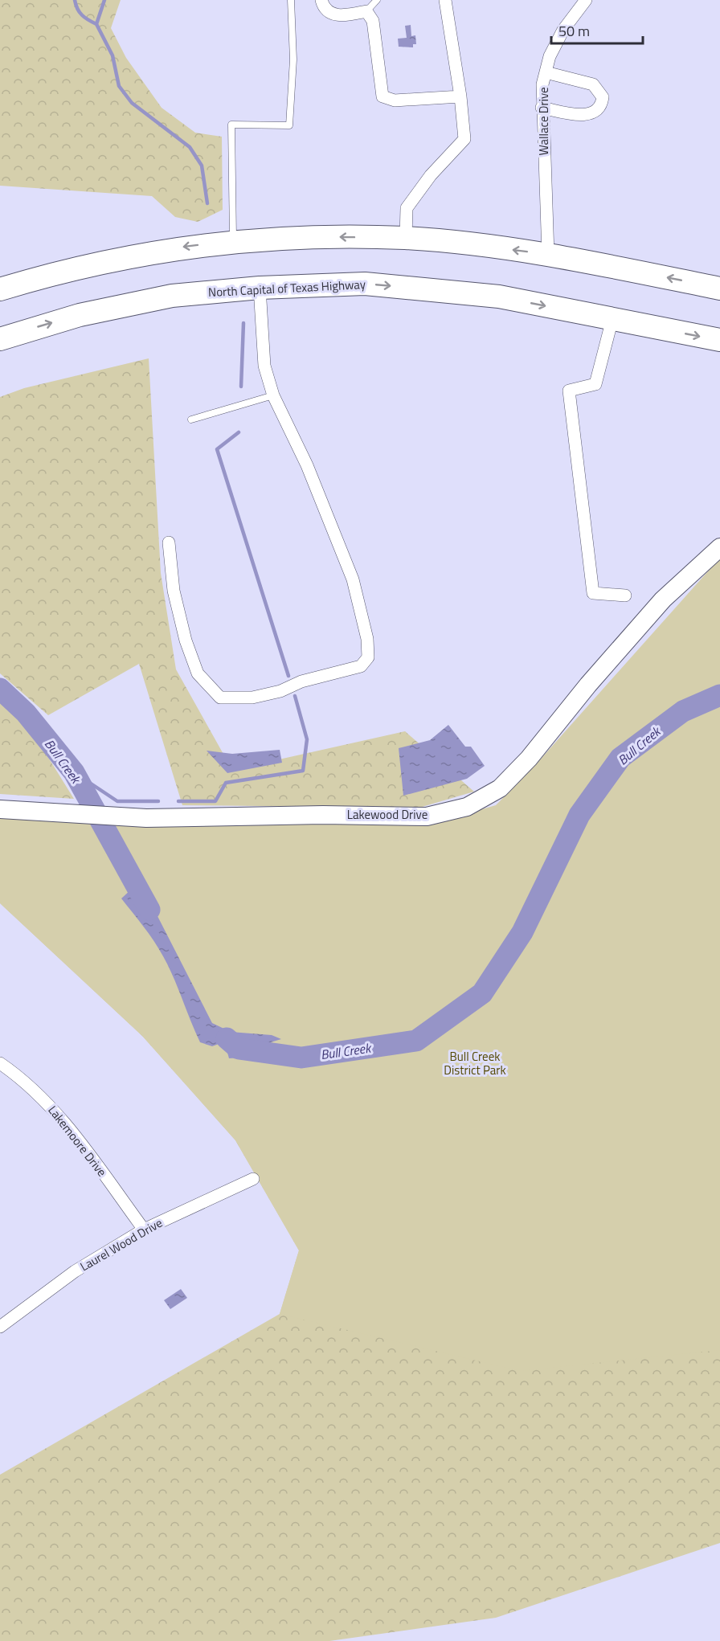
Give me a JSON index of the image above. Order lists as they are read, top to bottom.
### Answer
{
  "streets": {
    "highway": ["North Capital of Texas Highway"],
    "street": [
      "Wallace Drive",
      "Lakewood Drive",
      "Lakemoore Drive",
      "Laurel Wood Drive"
    ]
  },
  "crossings": [
    ["Lakemoore Drive", "Laurel Wood Drive"]
  ],
  "water": ["Bull Creek"],
  "parks": ["Bull Creek District Park"],
  "scale_bar": "50 m"
}
